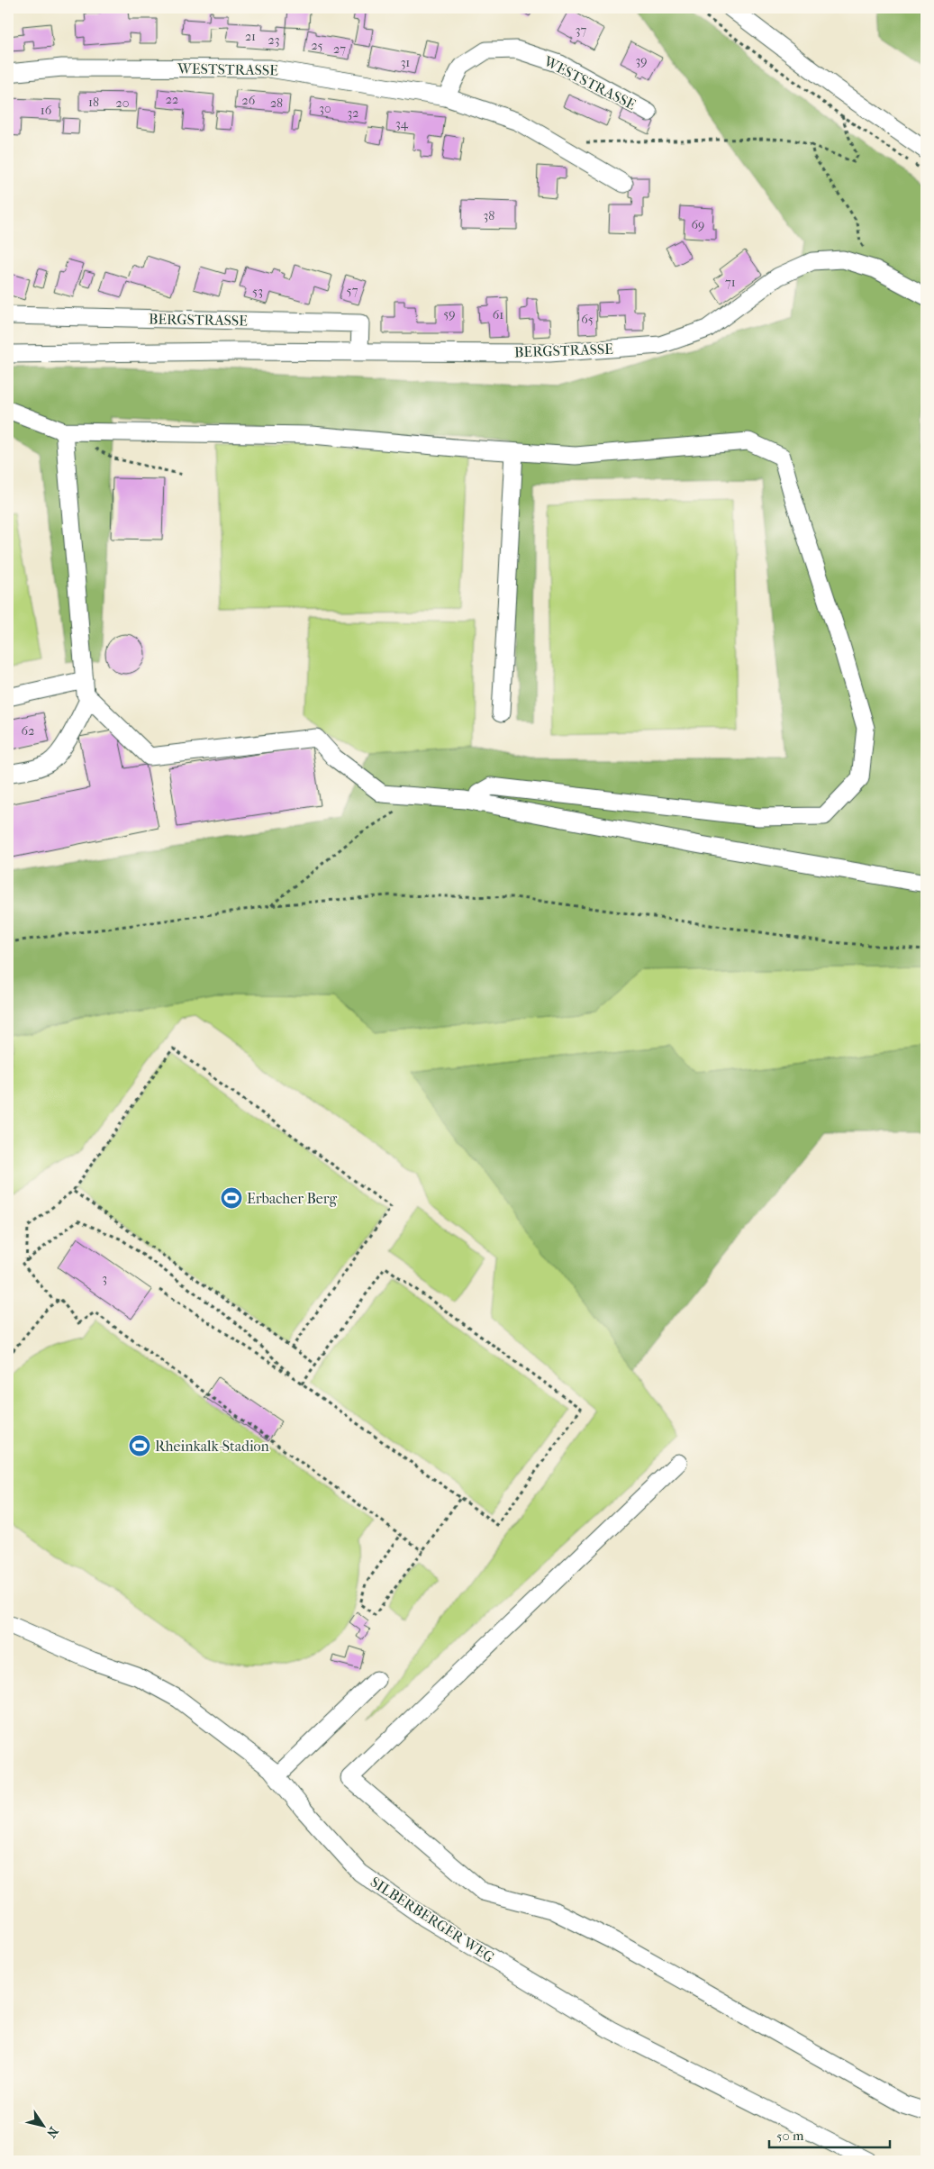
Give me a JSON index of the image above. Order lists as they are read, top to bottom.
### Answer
{
  "streets": {
    "street": ["WESTSTRASSE", "BERGSTRASSE", "SILBERBERGER WEG"]
  },
  "places": {
    "sports": ["Erbacher Berg", "Rheinkalk-Stadion"]
  },
  "house_numbers": [
    "37",
    "21",
    "23",
    "25",
    "27",
    "39",
    "31",
    "22",
    "26",
    "18",
    "20",
    "28",
    "30",
    "16",
    "32",
    "34",
    "38",
    "69",
    "71",
    "57",
    "53",
    "59",
    "61",
    "65",
    "62",
    "3"
  ],
  "scale_bar": "50 m",
  "north": "bottom right"
}
